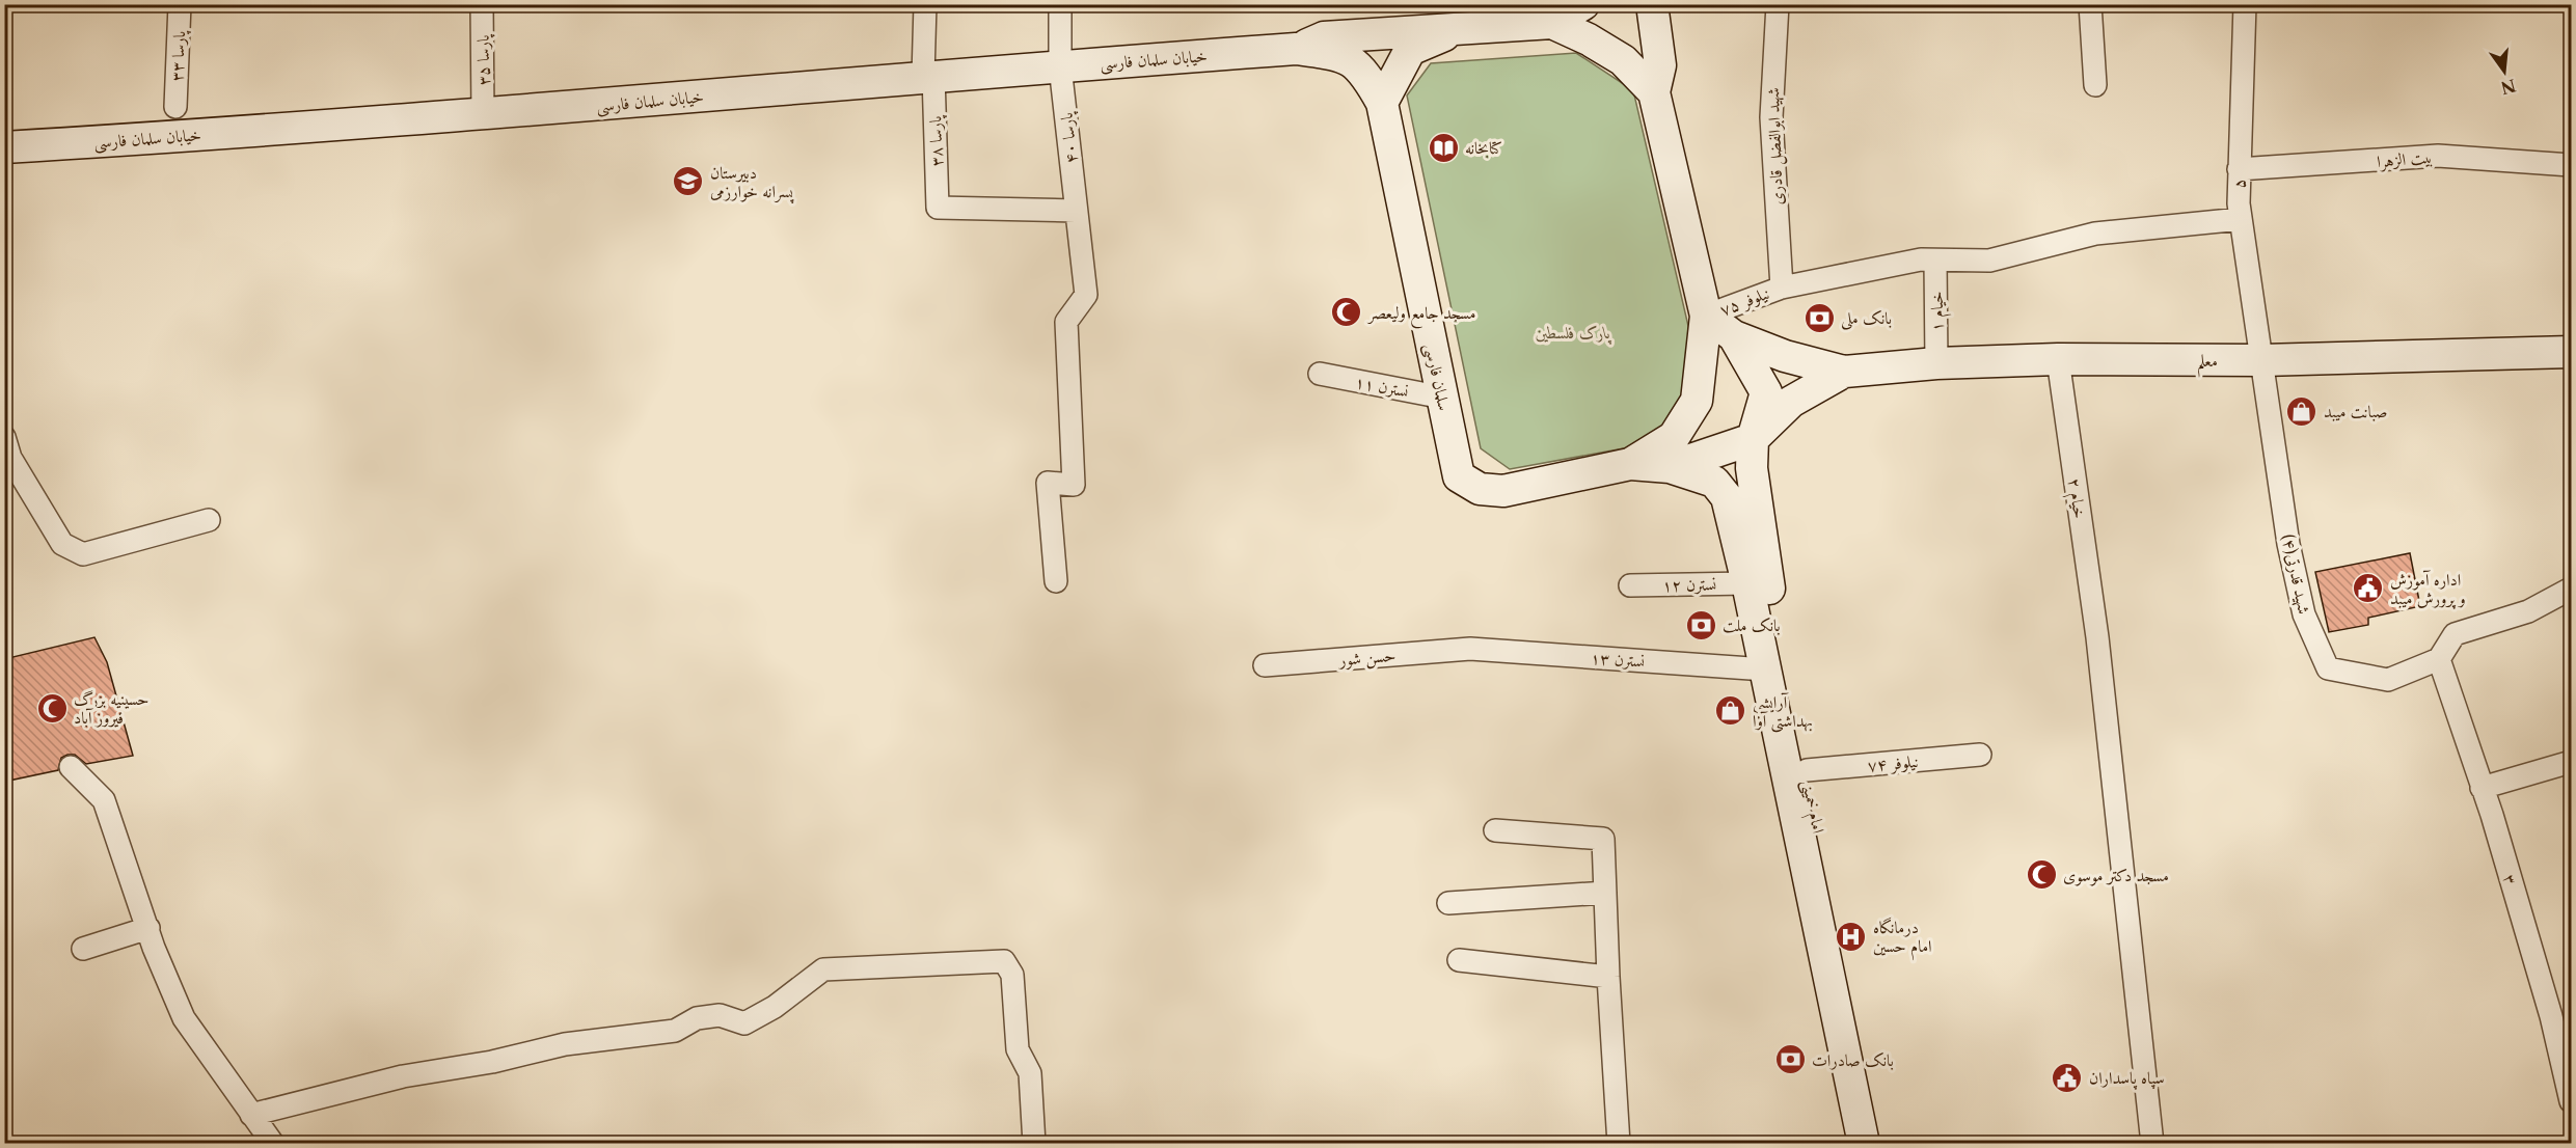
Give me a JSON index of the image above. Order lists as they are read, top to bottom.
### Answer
{
  "streets": {
    "main road": [
      "خیابان سلمان فارسی",
      "معلم",
      "سلمان فارسی",
      "امام خمینی"
    ],
    "street": [
      "پارسا ۳۳",
      "پارسا ۳۵",
      "پارسا ۴۰",
      "پارسا ۳۸",
      "شهید ابوالفضل قادری",
      "بیت الزهرا",
      "۵",
      "نیلوفر ۷۵",
      "خیام ۱",
      "نسترن ۱۱",
      "خیام ۲",
      "شهید قدرتی(۴)",
      "نسترن ۱۲",
      "حسن شور",
      "نسترن ۱۳",
      "نیلوفر ۷۴",
      "۳"
    ]
  },
  "crossings": [
    ["خیابان سلمان فارسی", "پارسا ۳۵"],
    ["خیابان سلمان فارسی", "پارسا ۴۰"],
    ["خیابان سلمان فارسی", "پارسا ۳۸"],
    ["خیابان سلمان فارسی", "سلمان فارسی"],
    ["پارسا ۴۰", "پارسا ۳۸"],
    ["شهید ابوالفضل قادری", "نیلوفر ۷۵"],
    ["بیت الزهرا", "۵"],
    ["۵", "نیلوفر ۷۵"],
    ["۵", "معلم"],
    ["۵", "شهید قدرتی(۴)"],
    ["نیلوفر ۷۵", "خیام ۱"],
    ["خیام ۱", "معلم"],
    ["معلم", "خیام ۲"],
    ["معلم", "شهید قدرتی(۴)"],
    ["سلمان فارسی", "نسترن ۱۱"],
    ["شهید قدرتی(۴)", "۳"],
    ["نسترن ۱۲", "امام خمینی"],
    ["حسن شور", "نسترن ۱۳"],
    ["نسترن ۱۳", "امام خمینی"],
    ["نیلوفر ۷۴", "امام خمینی"]
  ],
  "parks": ["پارک فلسطین"],
  "places": {
    "library": ["کتابخانه"],
    "school or university": ["دبیرستان پسرانه خوارزمی"],
    "mosque": ["مسجد جامع ولیعصر", "حسینیه بزرگ فیروز آباد", "مسجد دکتر موسوی"],
    "bank": ["بانک ملی", "بانک ملت", "بانک صادرات"],
    "shop": ["صبانت میبد", "آرایشی بهداشتی آوا"],
    "public building": ["اداره آموزش و پرورش میبد", "سپاه پاسداران"],
    "hospital": ["درمانگاه امام حسین"]
  },
  "north": "bottom"
}
